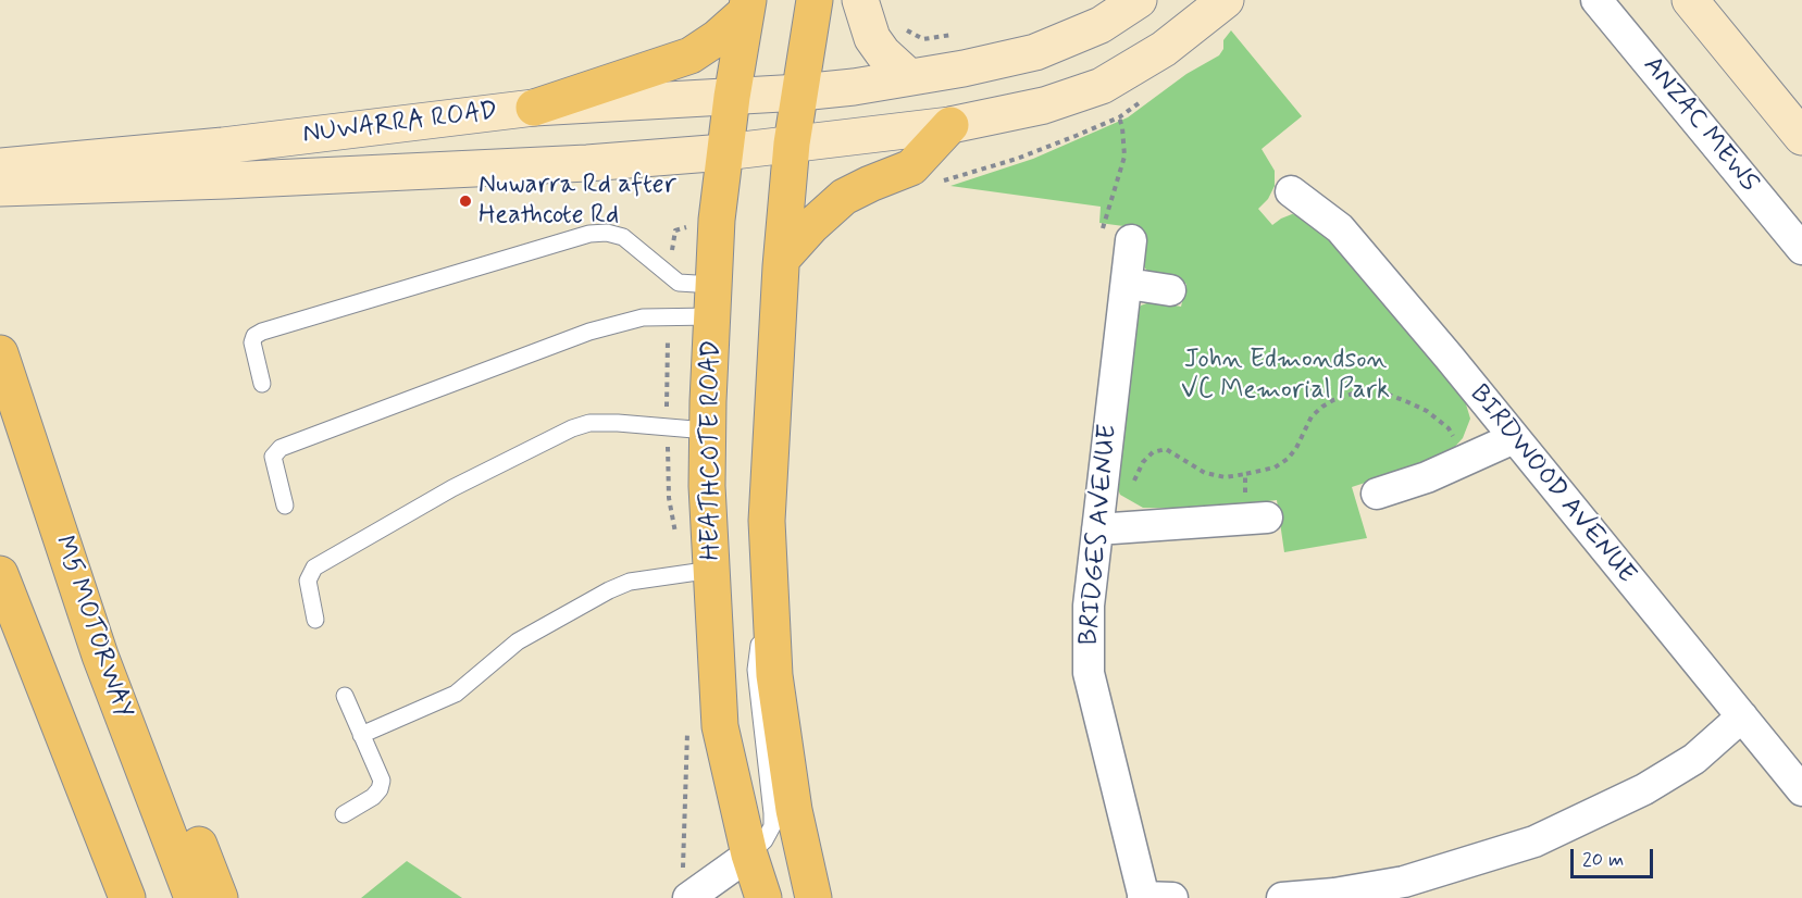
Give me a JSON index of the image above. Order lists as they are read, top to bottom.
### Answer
{
  "streets": {
    "main road": ["NUWARRA ROAD", "HEATHCOTE ROAD", "M5 MOTORWAY"],
    "street": ["ANZAC MEWS", "BIRDWOOD AVENUE", "BRIDGES AVENUE"]
  },
  "crossings": [
    ["NUWARRA ROAD", "HEATHCOTE ROAD"]
  ],
  "parks": ["John Edmondson VC Memorial Park"],
  "places": ["Nuwarra Rd after Heathcote Rd"],
  "scale_bar": "20 m"
}
